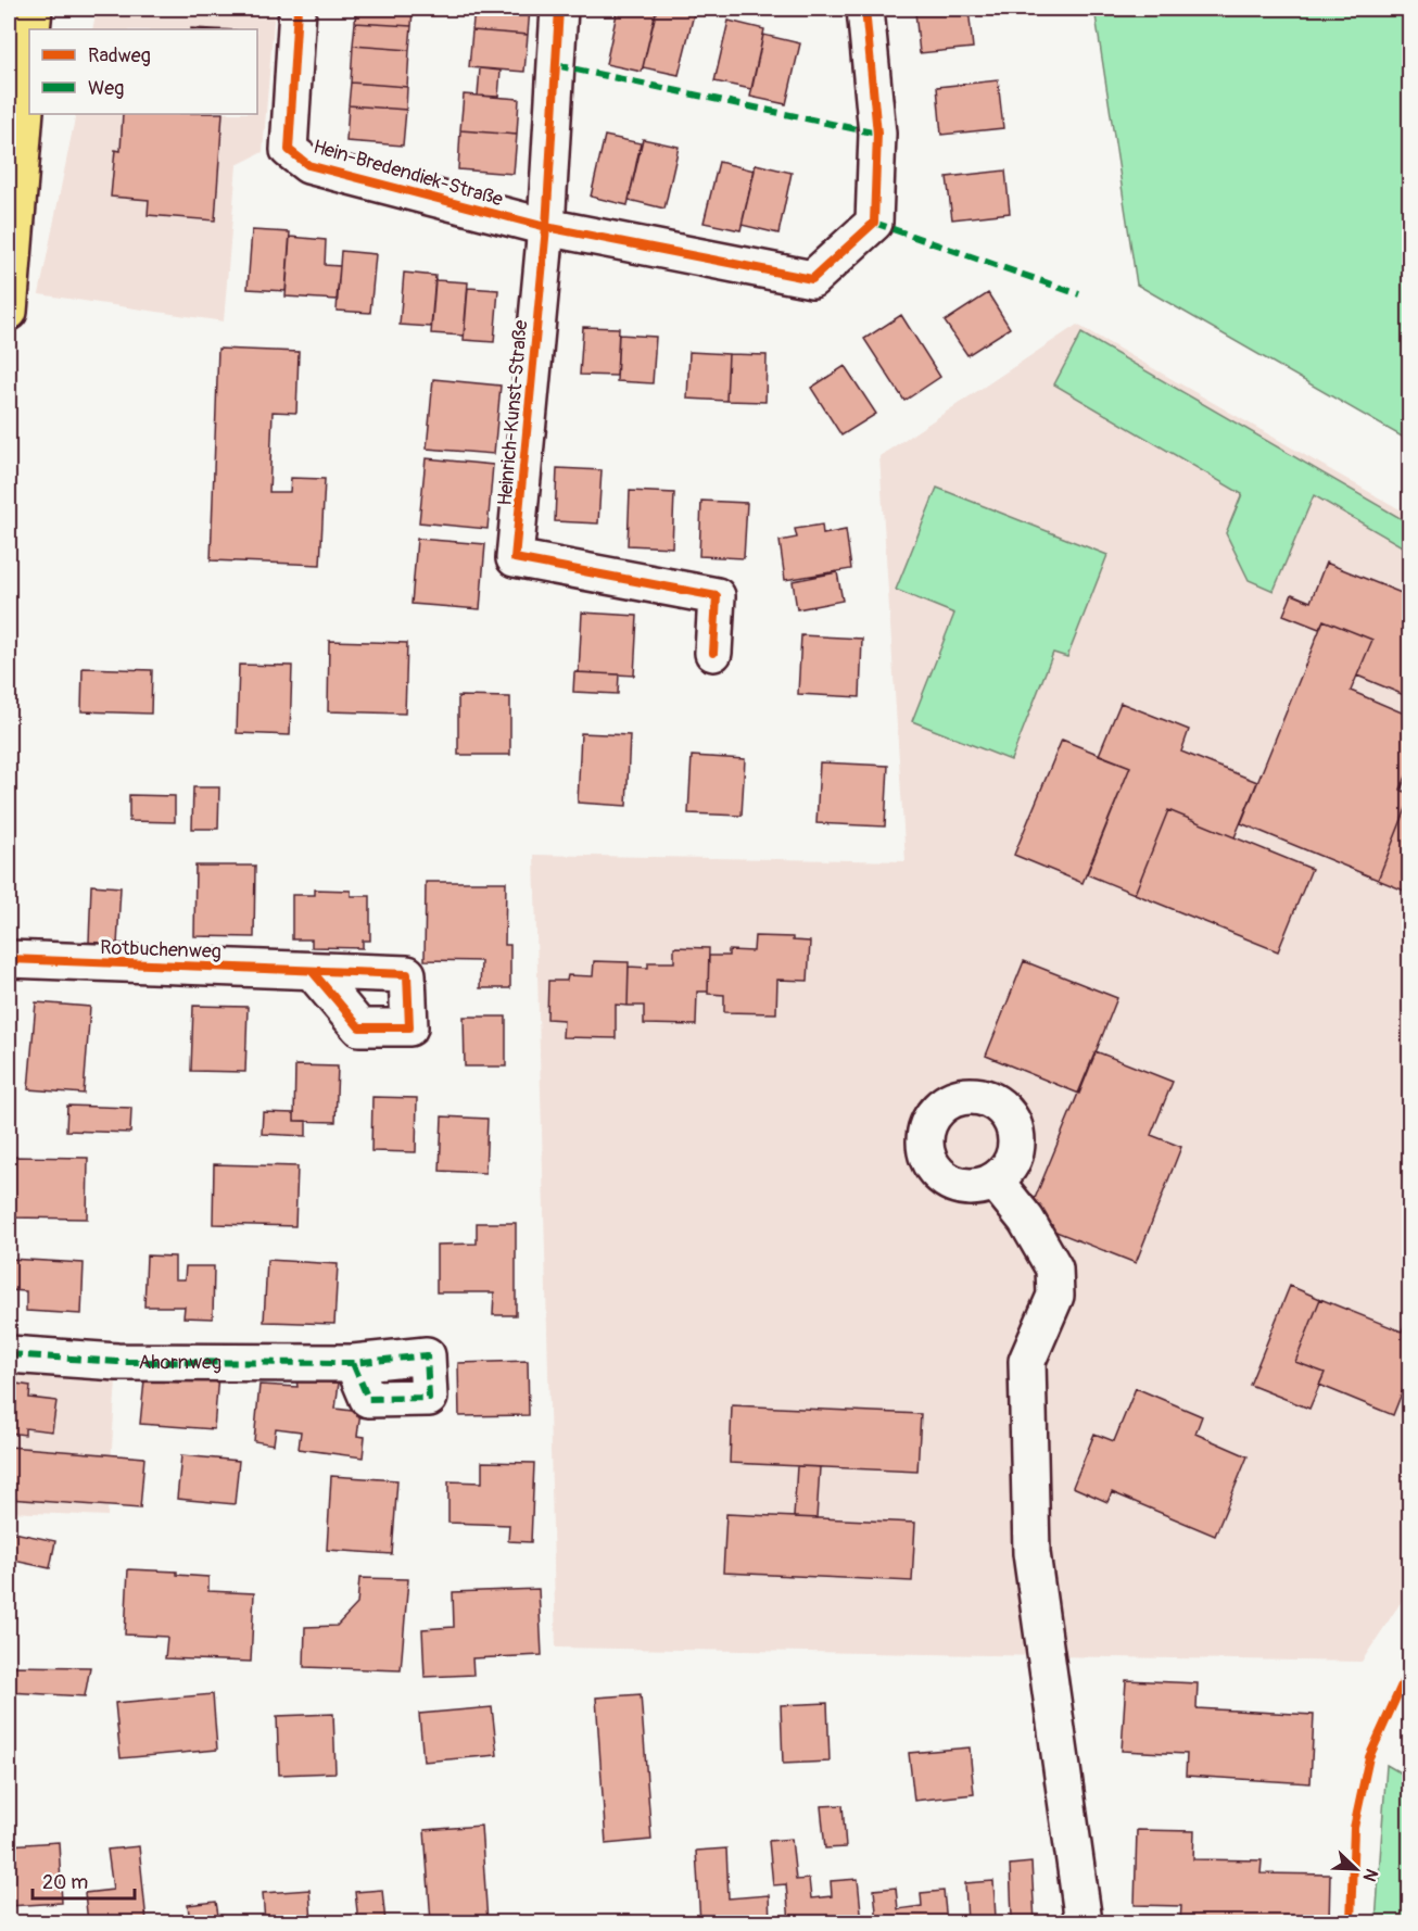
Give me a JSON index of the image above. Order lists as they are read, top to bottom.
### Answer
{
  "streets": {
    "street": [
      "Hein-Bredendiek-Straße",
      "Heinrich-Kunst-Straße",
      "Rotbuchenweg",
      "Ahornweg"
    ]
  },
  "crossings": [
    ["Hein-Bredendiek-Straße", "Heinrich-Kunst-Straße"]
  ],
  "legend": ["Radweg", "Weg"],
  "scale_bar": "20 m",
  "north": "bottom right"
}
